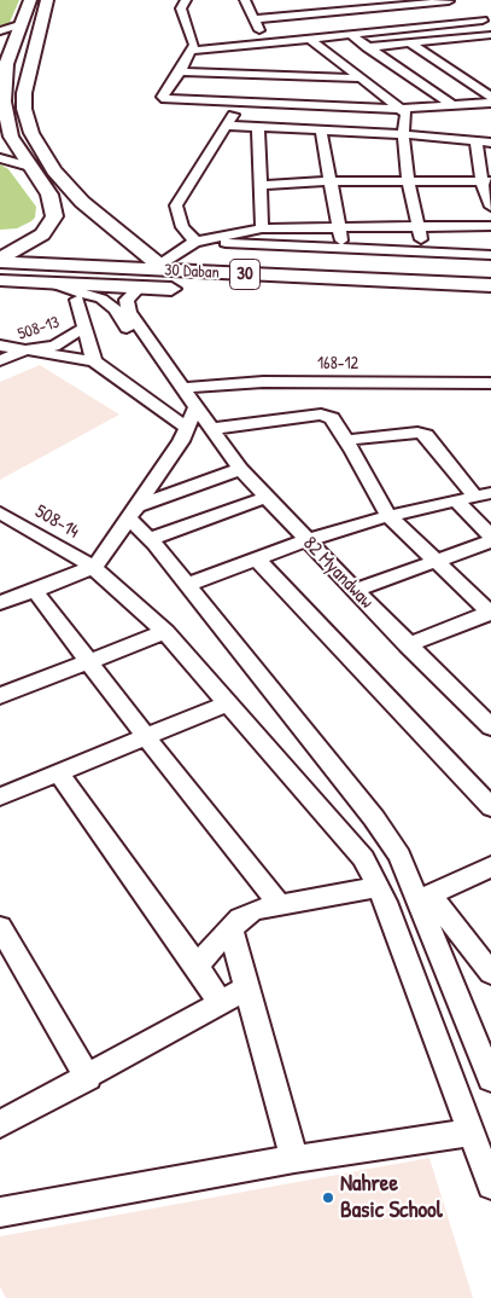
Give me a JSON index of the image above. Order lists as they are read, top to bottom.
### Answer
{
  "streets": {
    "main road": ["30 Daban", "30"],
    "street": [
      "508-13",
      "168-12",
      "508-14",
      "82 Myandwaw"
    ]
  },
  "crossings": [
    ["30 Daban", "82 Myandwaw"],
    ["168-12", "82 Myandwaw"]
  ],
  "places": ["Nahree Basic School"]
}
